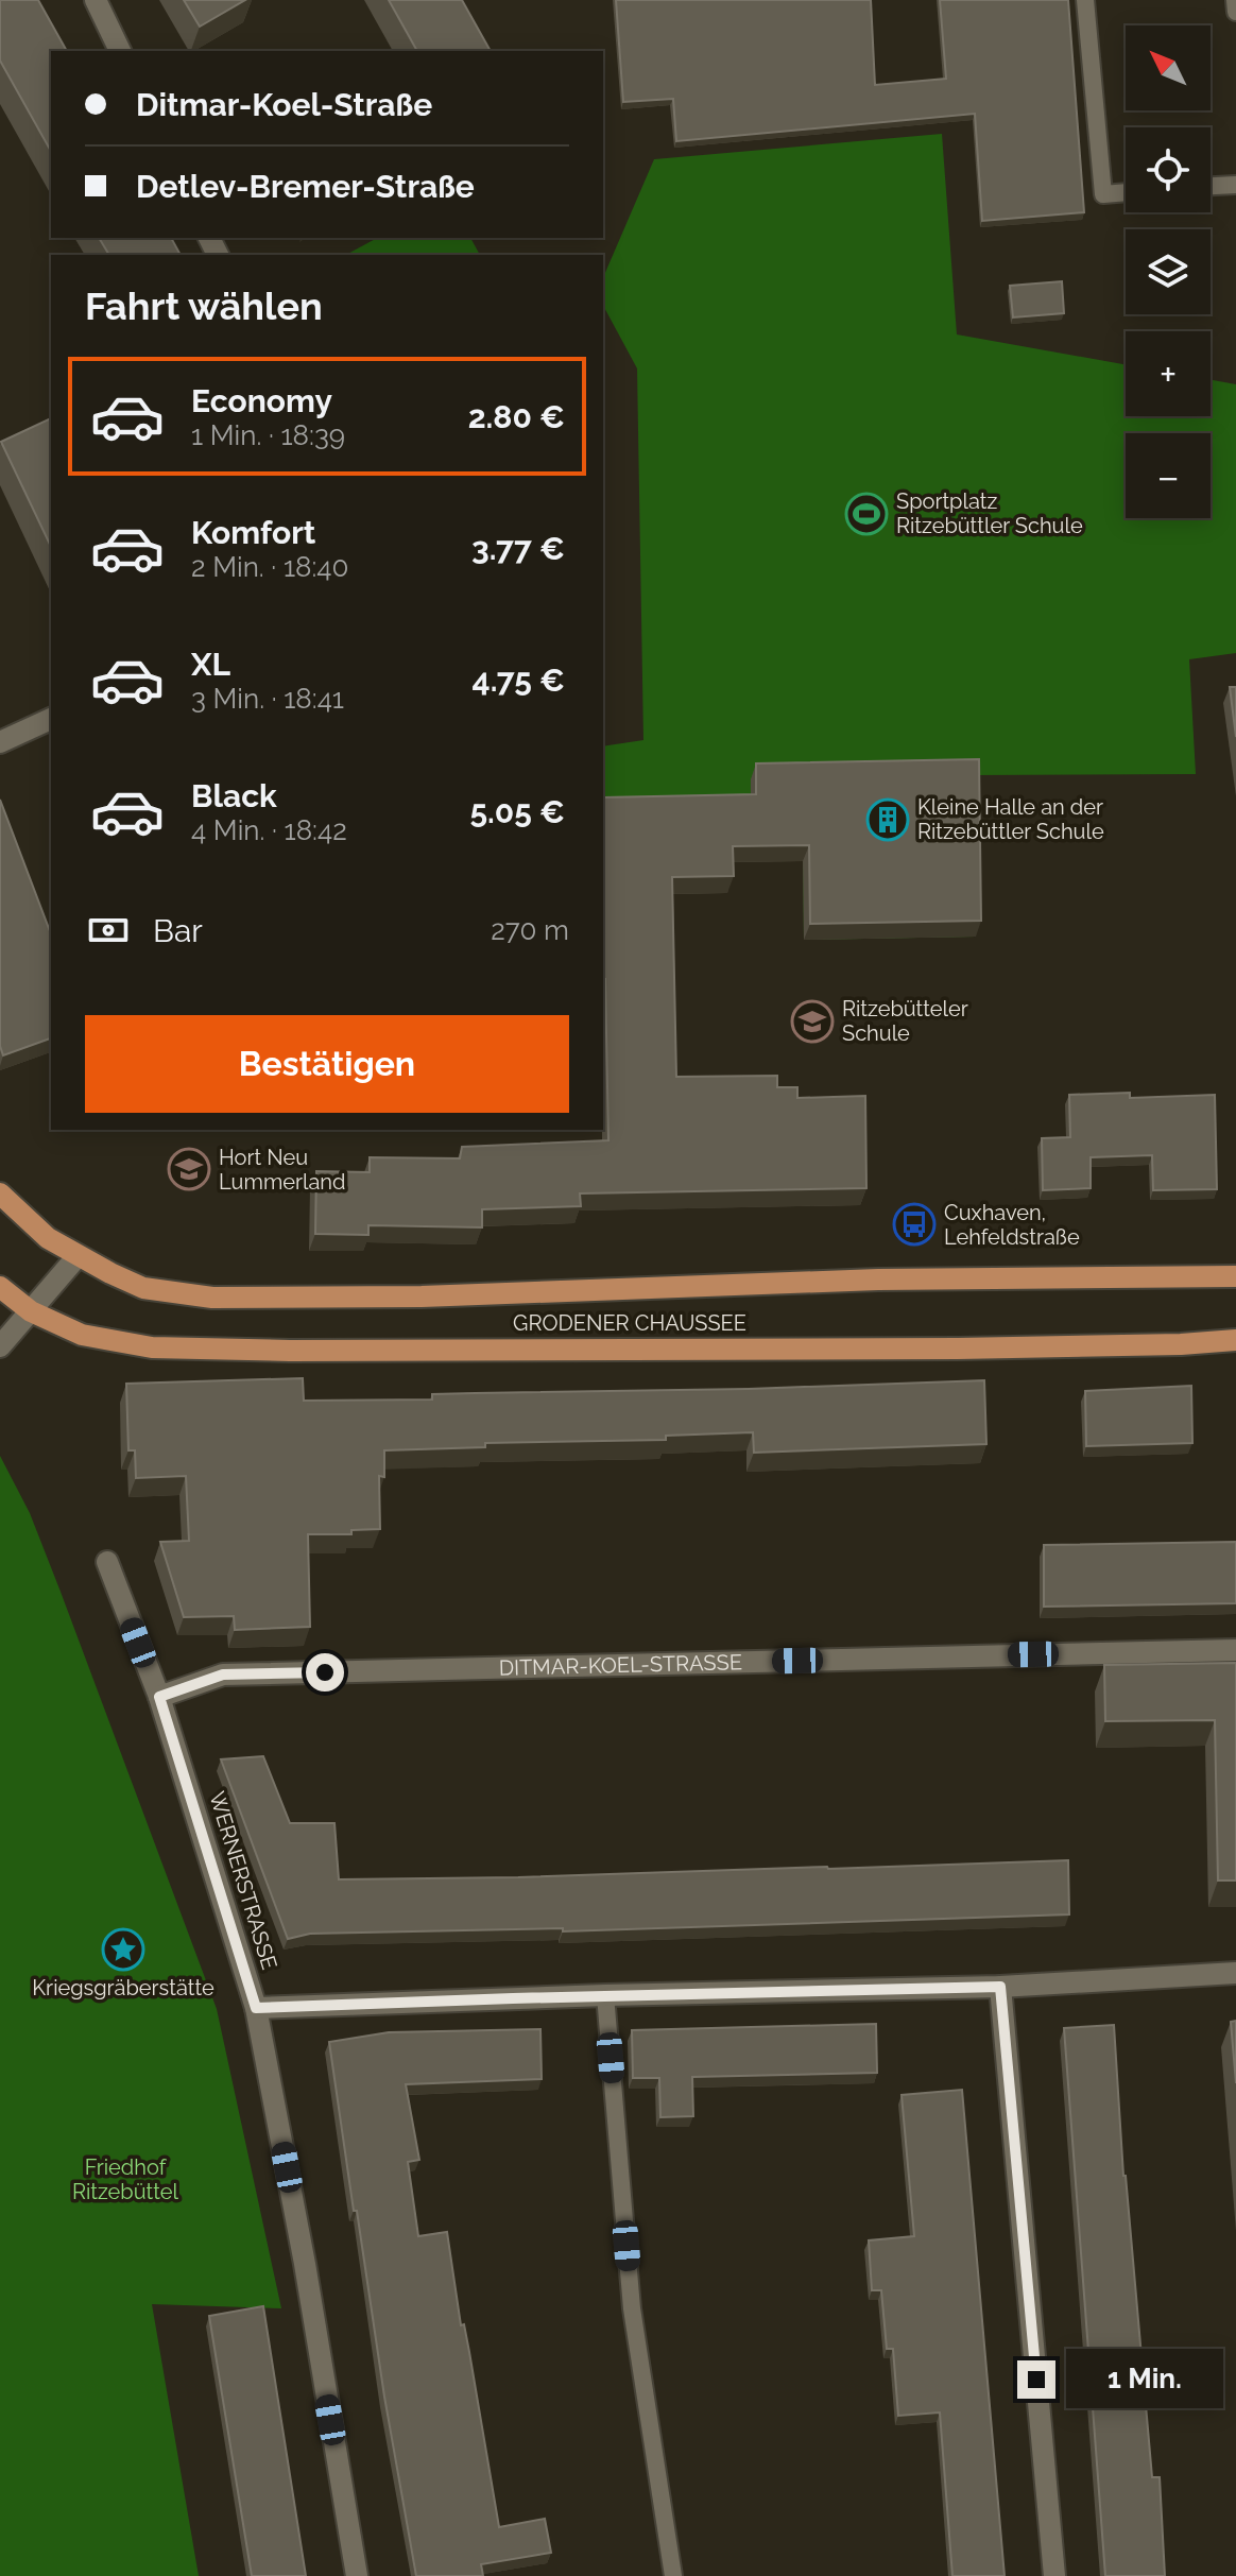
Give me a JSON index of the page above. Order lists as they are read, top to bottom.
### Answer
{
  "streets": {
    "main road": ["GRODENER CHAUSSEE"],
    "street": ["DITMAR-KOEL-STRASSE", "WERNERSTRASSE"]
  },
  "crossings": [
    ["DITMAR-KOEL-STRASSE", "WERNERSTRASSE"]
  ],
  "parks": ["Friedhof Ritzebüttel"],
  "places": {
    "sports": ["Sportplatz Ritzebüttler Schule"],
    "building": ["Kleine Halle an der Ritzebüttler Schule"],
    "school or university": ["Ritzebütteler Schule", "Hort Neu Lummerland"],
    "bus stop": ["Cuxhaven, Lehfeldstraße"],
    "place": ["Kriegsgräberstätte"]
  },
  "north": "top left",
  "page": {
    "map_buttons": ["+", "−"],
    "banner": ["Ditmar-Koel-Straße", "Detlev-Bremer-Straße"],
    "heading": "Fahrt wählen",
    "list": [
      {
        "name": "Economy",
        "note": "1 Min. · 18:39",
        "value": "2.80 €"
      },
      {
        "name": "Komfort",
        "note": "2 Min. · 18:40",
        "value": "3.77 €"
      },
      {
        "name": "XL",
        "note": "3 Min. · 18:41",
        "value": "4.75 €"
      },
      {
        "name": "Black",
        "note": "4 Min. · 18:42",
        "value": "5.05 €"
      }
    ],
    "pay": ["Bar", "270 m"],
    "buttons": "Bestätigen",
    "bubble": "1 Min."
  }
}
